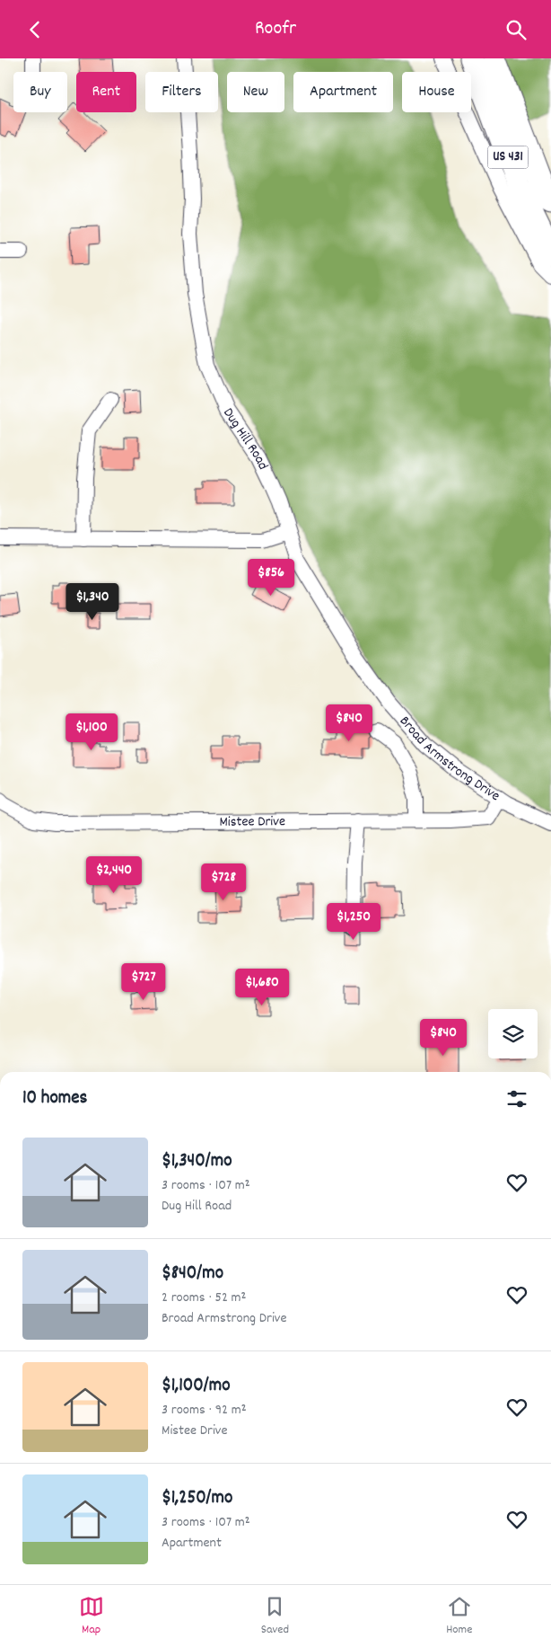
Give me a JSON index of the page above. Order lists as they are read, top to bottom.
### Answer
{
  "streets": {
    "highway": ["US 431"],
    "street": ["Dug Hill Road", "Broad Armstrong Drive", "Mistee Drive"]
  },
  "crossings": [
    ["Dug Hill Road", "Broad Armstrong Drive"],
    ["Broad Armstrong Drive", "Mistee Drive"]
  ],
  "page": {
    "header": "Roofr",
    "chip": [
      "Buy",
      "Rent",
      "Filters",
      "New",
      "Apartment",
      "House"
    ],
    "price": [
      "$856",
      "$1,340",
      "$840",
      "$1,100",
      "$2,440",
      "$728",
      "$1,250",
      "$727",
      "$1,680",
      "$840"
    ],
    "heading": "10 homes",
    "list": [
      {
        "name": "$1,340/mo",
        "note": "3 rooms · 107 m² · Dug Hill Road"
      },
      {
        "name": "$840/mo",
        "note": "2 rooms · 52 m² · Broad Armstrong Drive"
      },
      {
        "name": "$1,100/mo",
        "note": "3 rooms · 92 m² · Mistee Drive"
      },
      {
        "name": "$1,250/mo",
        "note": "3 rooms · 107 m² · Apartment"
      }
    ],
    "tabs": ["Map", "Saved", "Home"]
  }
}
